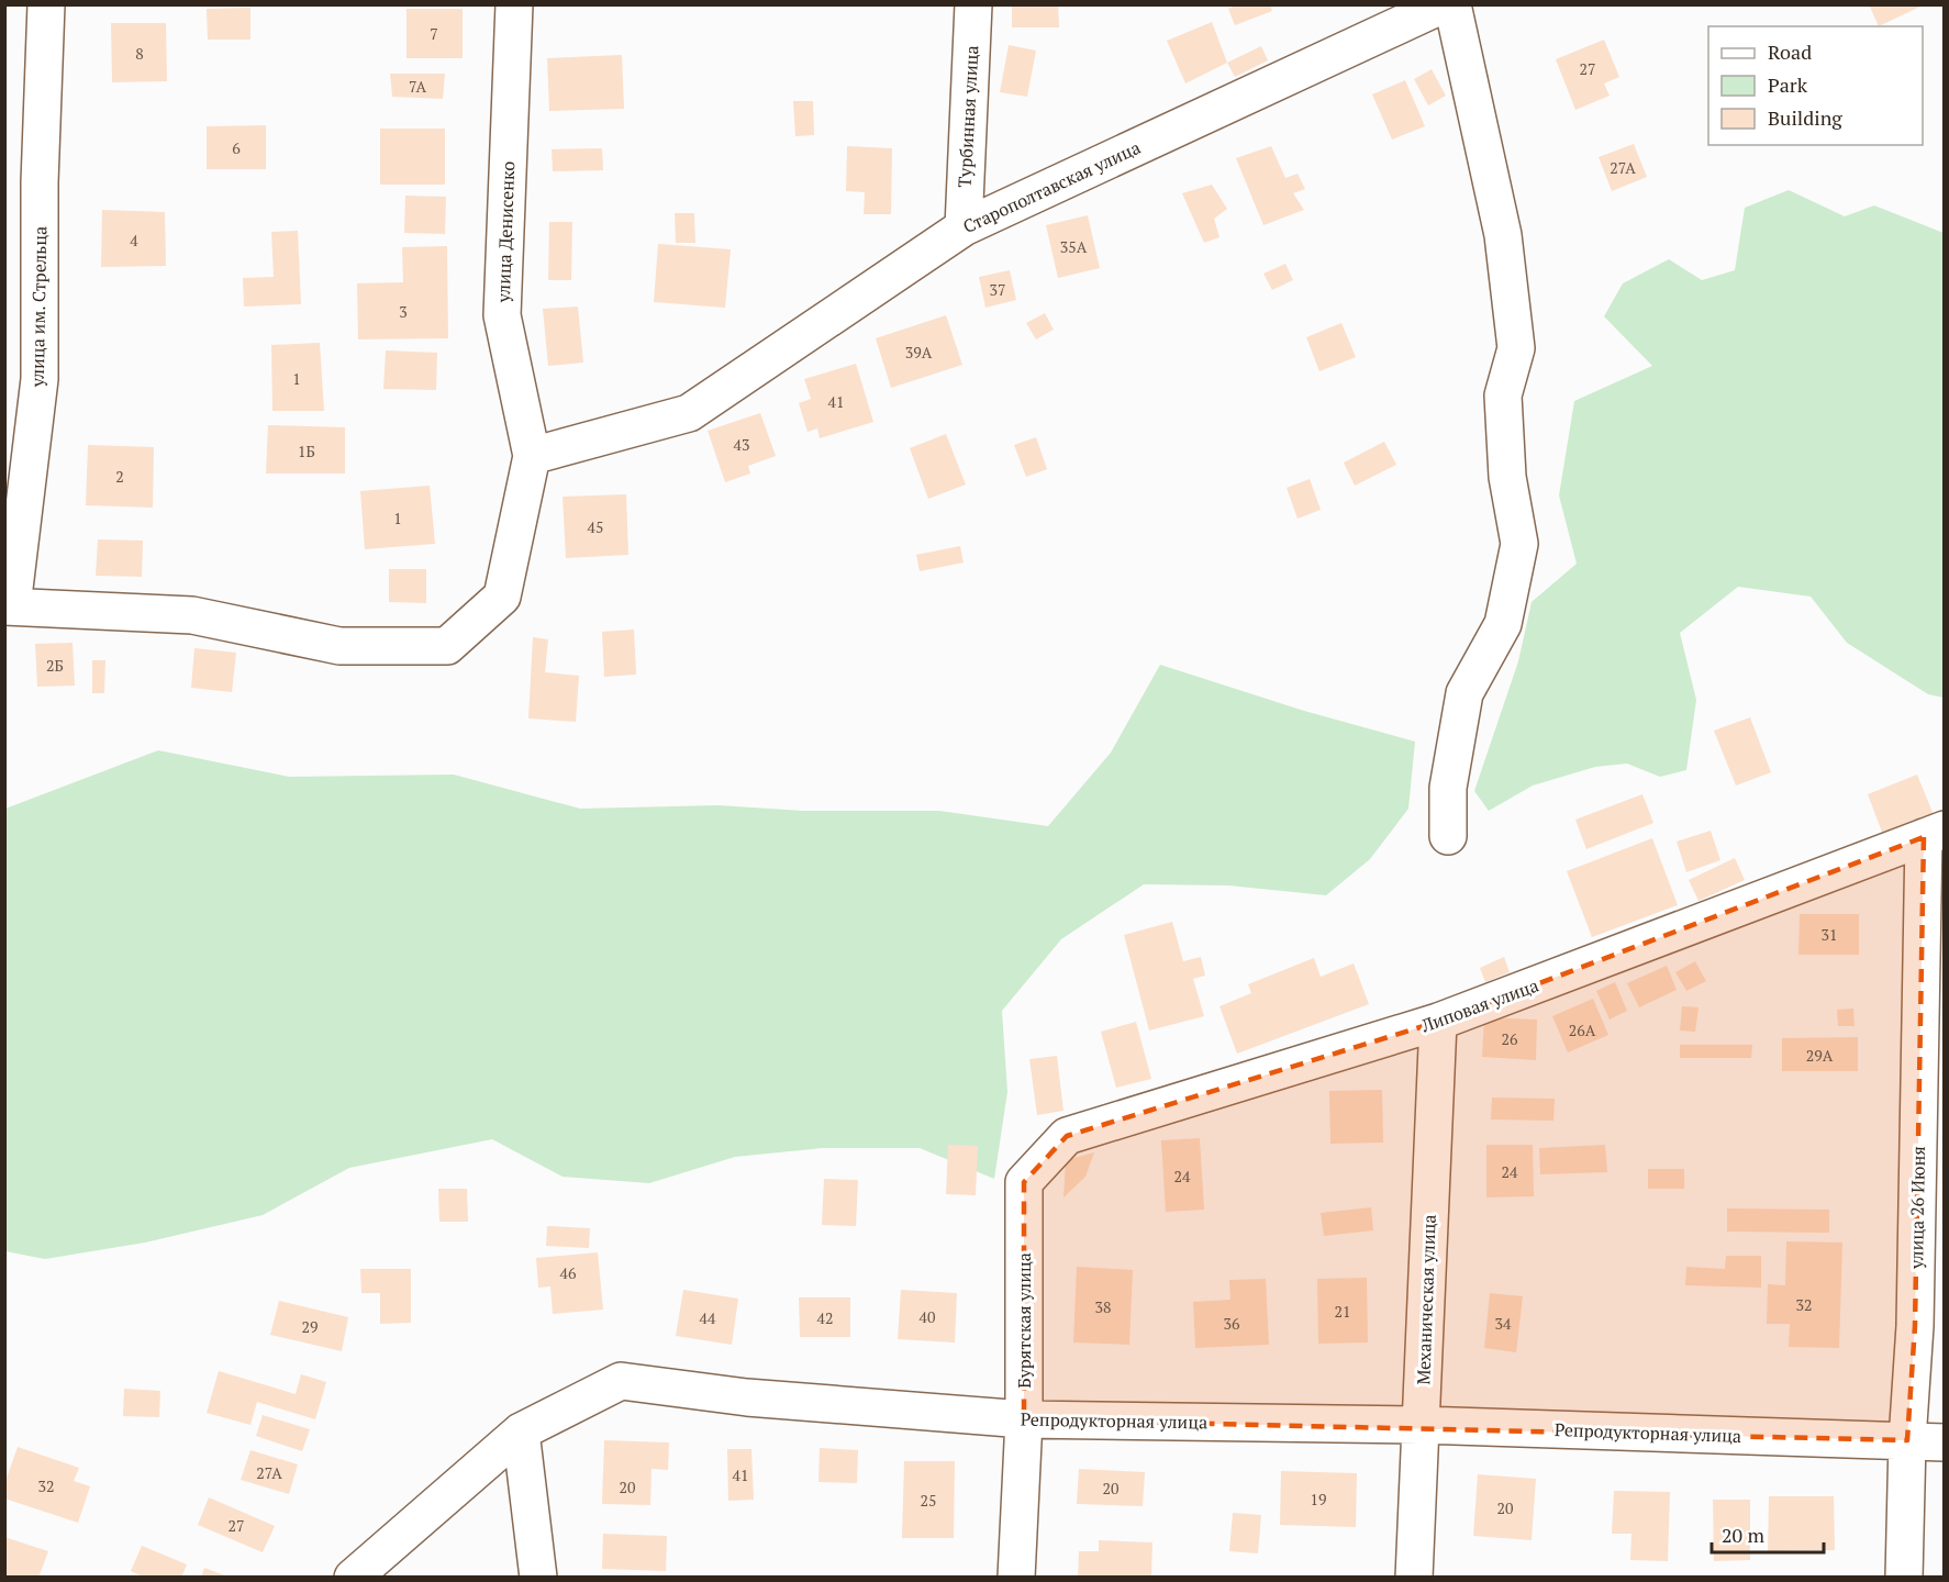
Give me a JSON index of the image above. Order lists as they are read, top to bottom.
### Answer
{
  "streets": {
    "street": [
      "Турбинная улица",
      "Старополтавская улица",
      "улица Денисенко",
      "улица им. Стрельца",
      "Липовая улица",
      "улица 26 Июня",
      "Механическая улица",
      "Бурятская улица",
      "Репродукторная улица"
    ]
  },
  "crossings": [
    ["Турбинная улица", "Старополтавская улица"],
    ["Старополтавская улица", "улица Денисенко"],
    ["Липовая улица", "улица 26 Июня"],
    ["Липовая улица", "Механическая улица"],
    ["Липовая улица", "Бурятская улица"],
    ["улица 26 Июня", "Репродукторная улица"],
    ["Механическая улица", "Репродукторная улица"],
    ["Бурятская улица", "Репродукторная улица"]
  ],
  "house_numbers": [
    "7",
    "8",
    "27",
    "7А",
    "6",
    "27А",
    "4",
    "35А",
    "37",
    "3",
    "39А",
    "1",
    "41",
    "43",
    "1Б",
    "2",
    "1",
    "45",
    "2Б",
    "31",
    "26А",
    "26",
    "29А",
    "24",
    "24",
    "46",
    "32",
    "38",
    "21",
    "40",
    "44",
    "42",
    "36",
    "34",
    "29",
    "27А",
    "41",
    "32",
    "20",
    "20",
    "19",
    "25",
    "20",
    "27"
  ],
  "legend": ["Road", "Park", "Building"],
  "scale_bar": "20 m"
}
